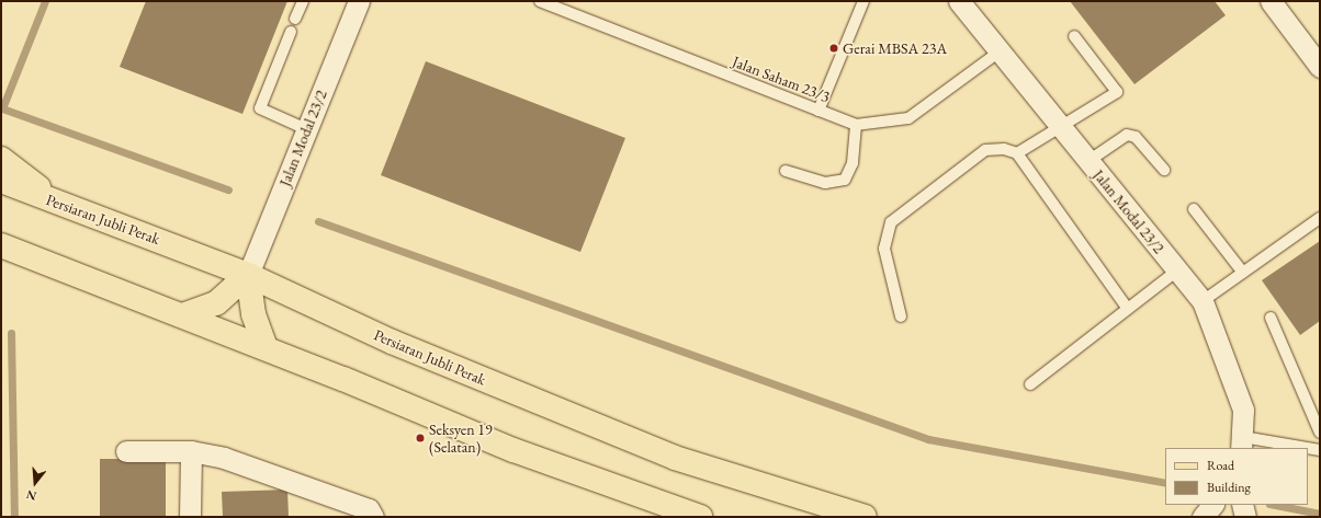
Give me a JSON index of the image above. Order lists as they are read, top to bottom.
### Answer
{
  "streets": {
    "main road": ["Persiaran Jubli Perak"],
    "street": ["Jalan Modal 23/2"],
    "lane": ["Jalan Saham 23/3"]
  },
  "crossings": [
    ["Jalan Saham 23/3", "Jalan Modal 23/2"],
    ["Jalan Modal 23/2", "Persiaran Jubli Perak"]
  ],
  "places": ["Gerai MBSA 23A", "Seksyen 19 (Selatan)"],
  "legend": ["Road", "Building"],
  "north": "bottom"
}
